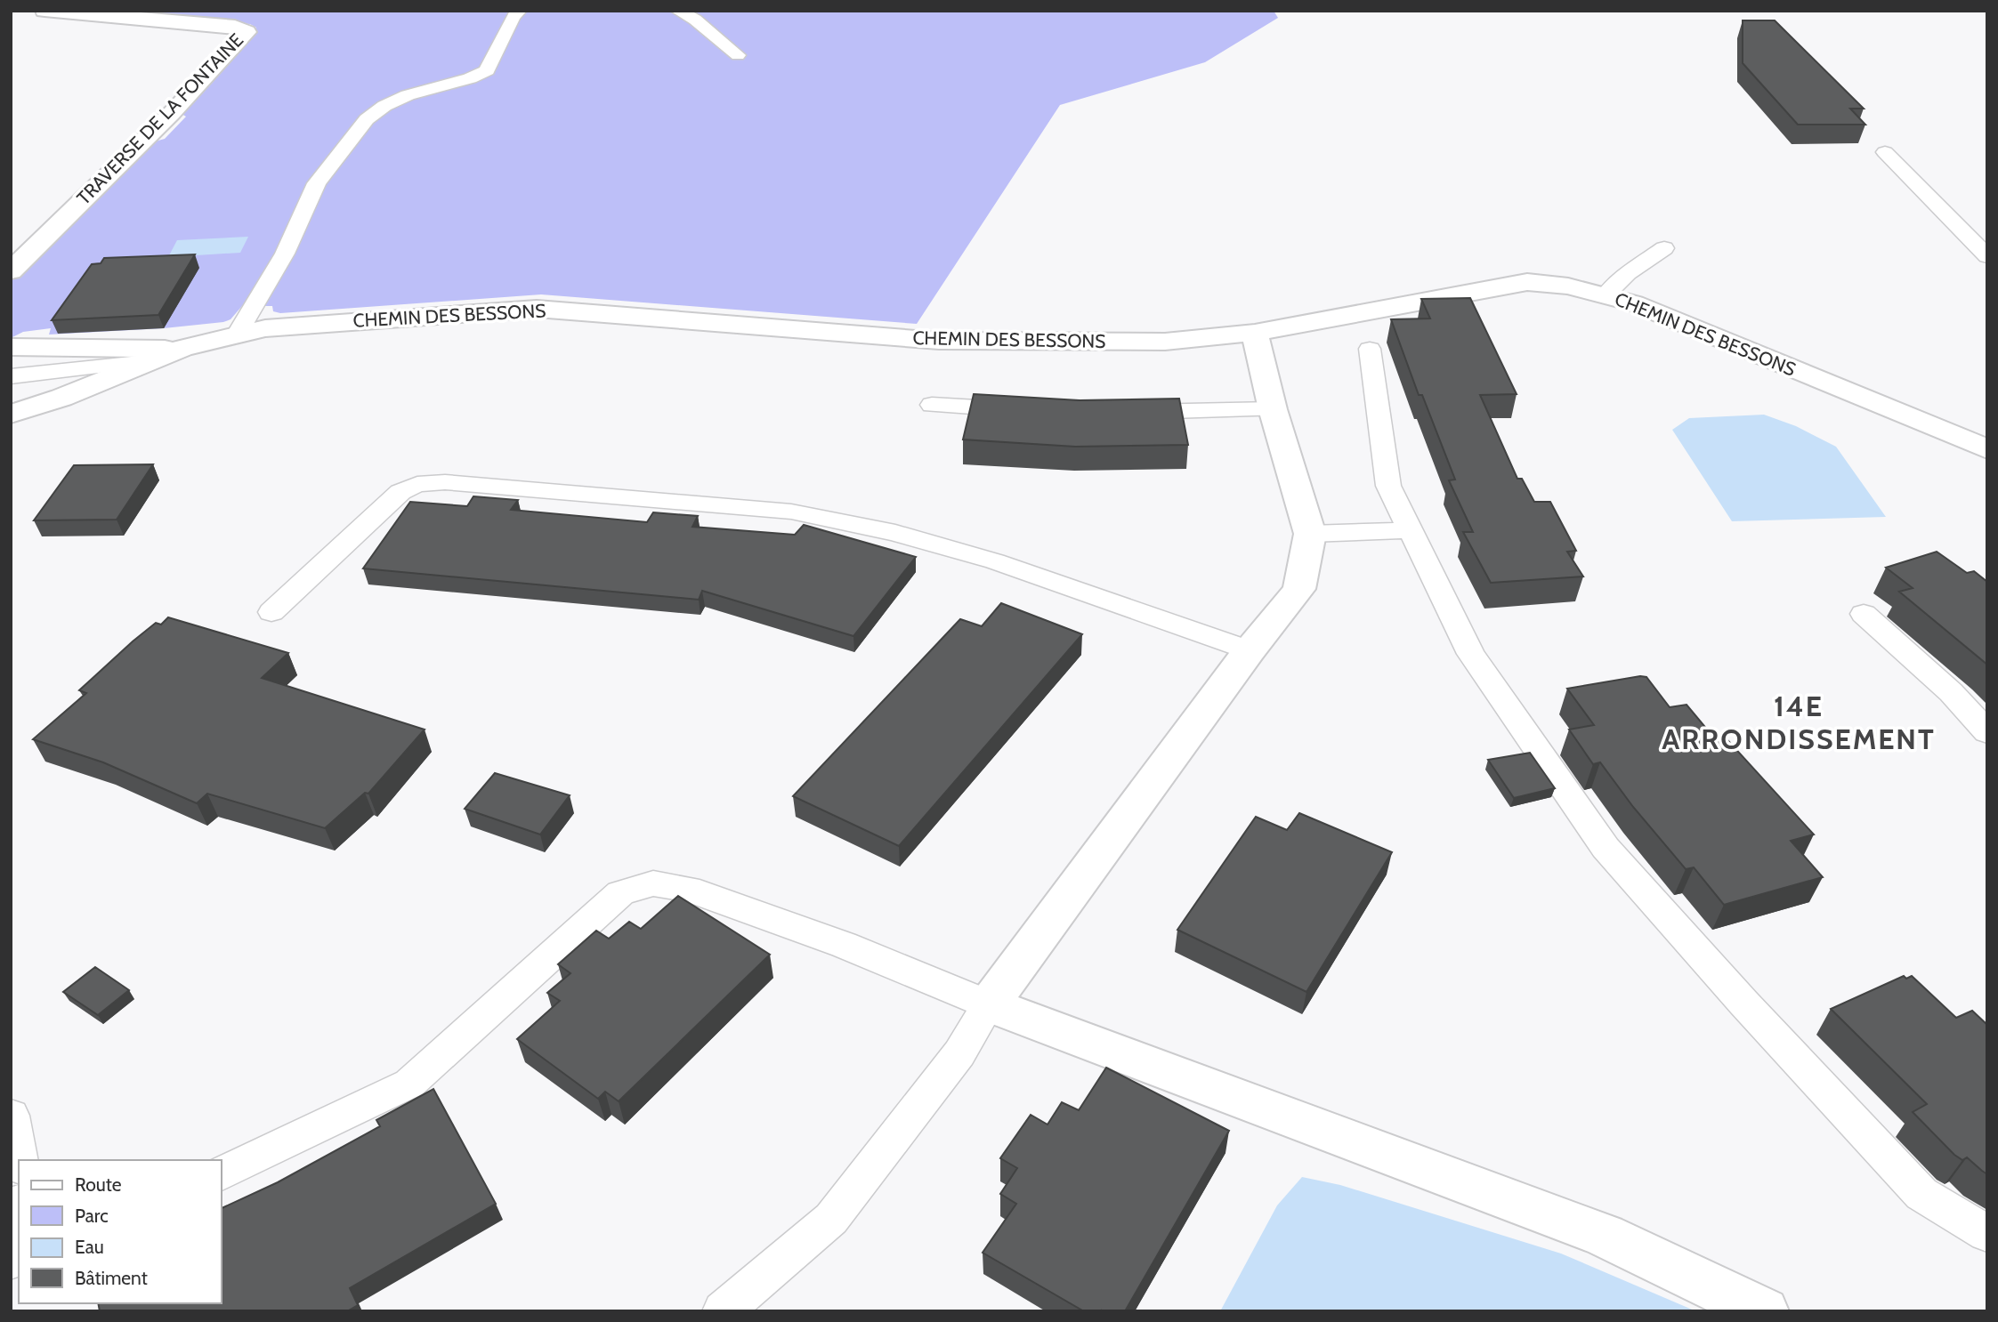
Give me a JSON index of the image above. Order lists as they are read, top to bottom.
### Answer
{
  "streets": {
    "street": ["TRAVERSE DE LA FONTAINE", "CHEMIN DES BESSONS"]
  },
  "districts": ["14E ARRONDISSEMENT"],
  "legend": [
    "Route",
    "Parc",
    "Eau",
    "Bâtiment"
  ]
}
